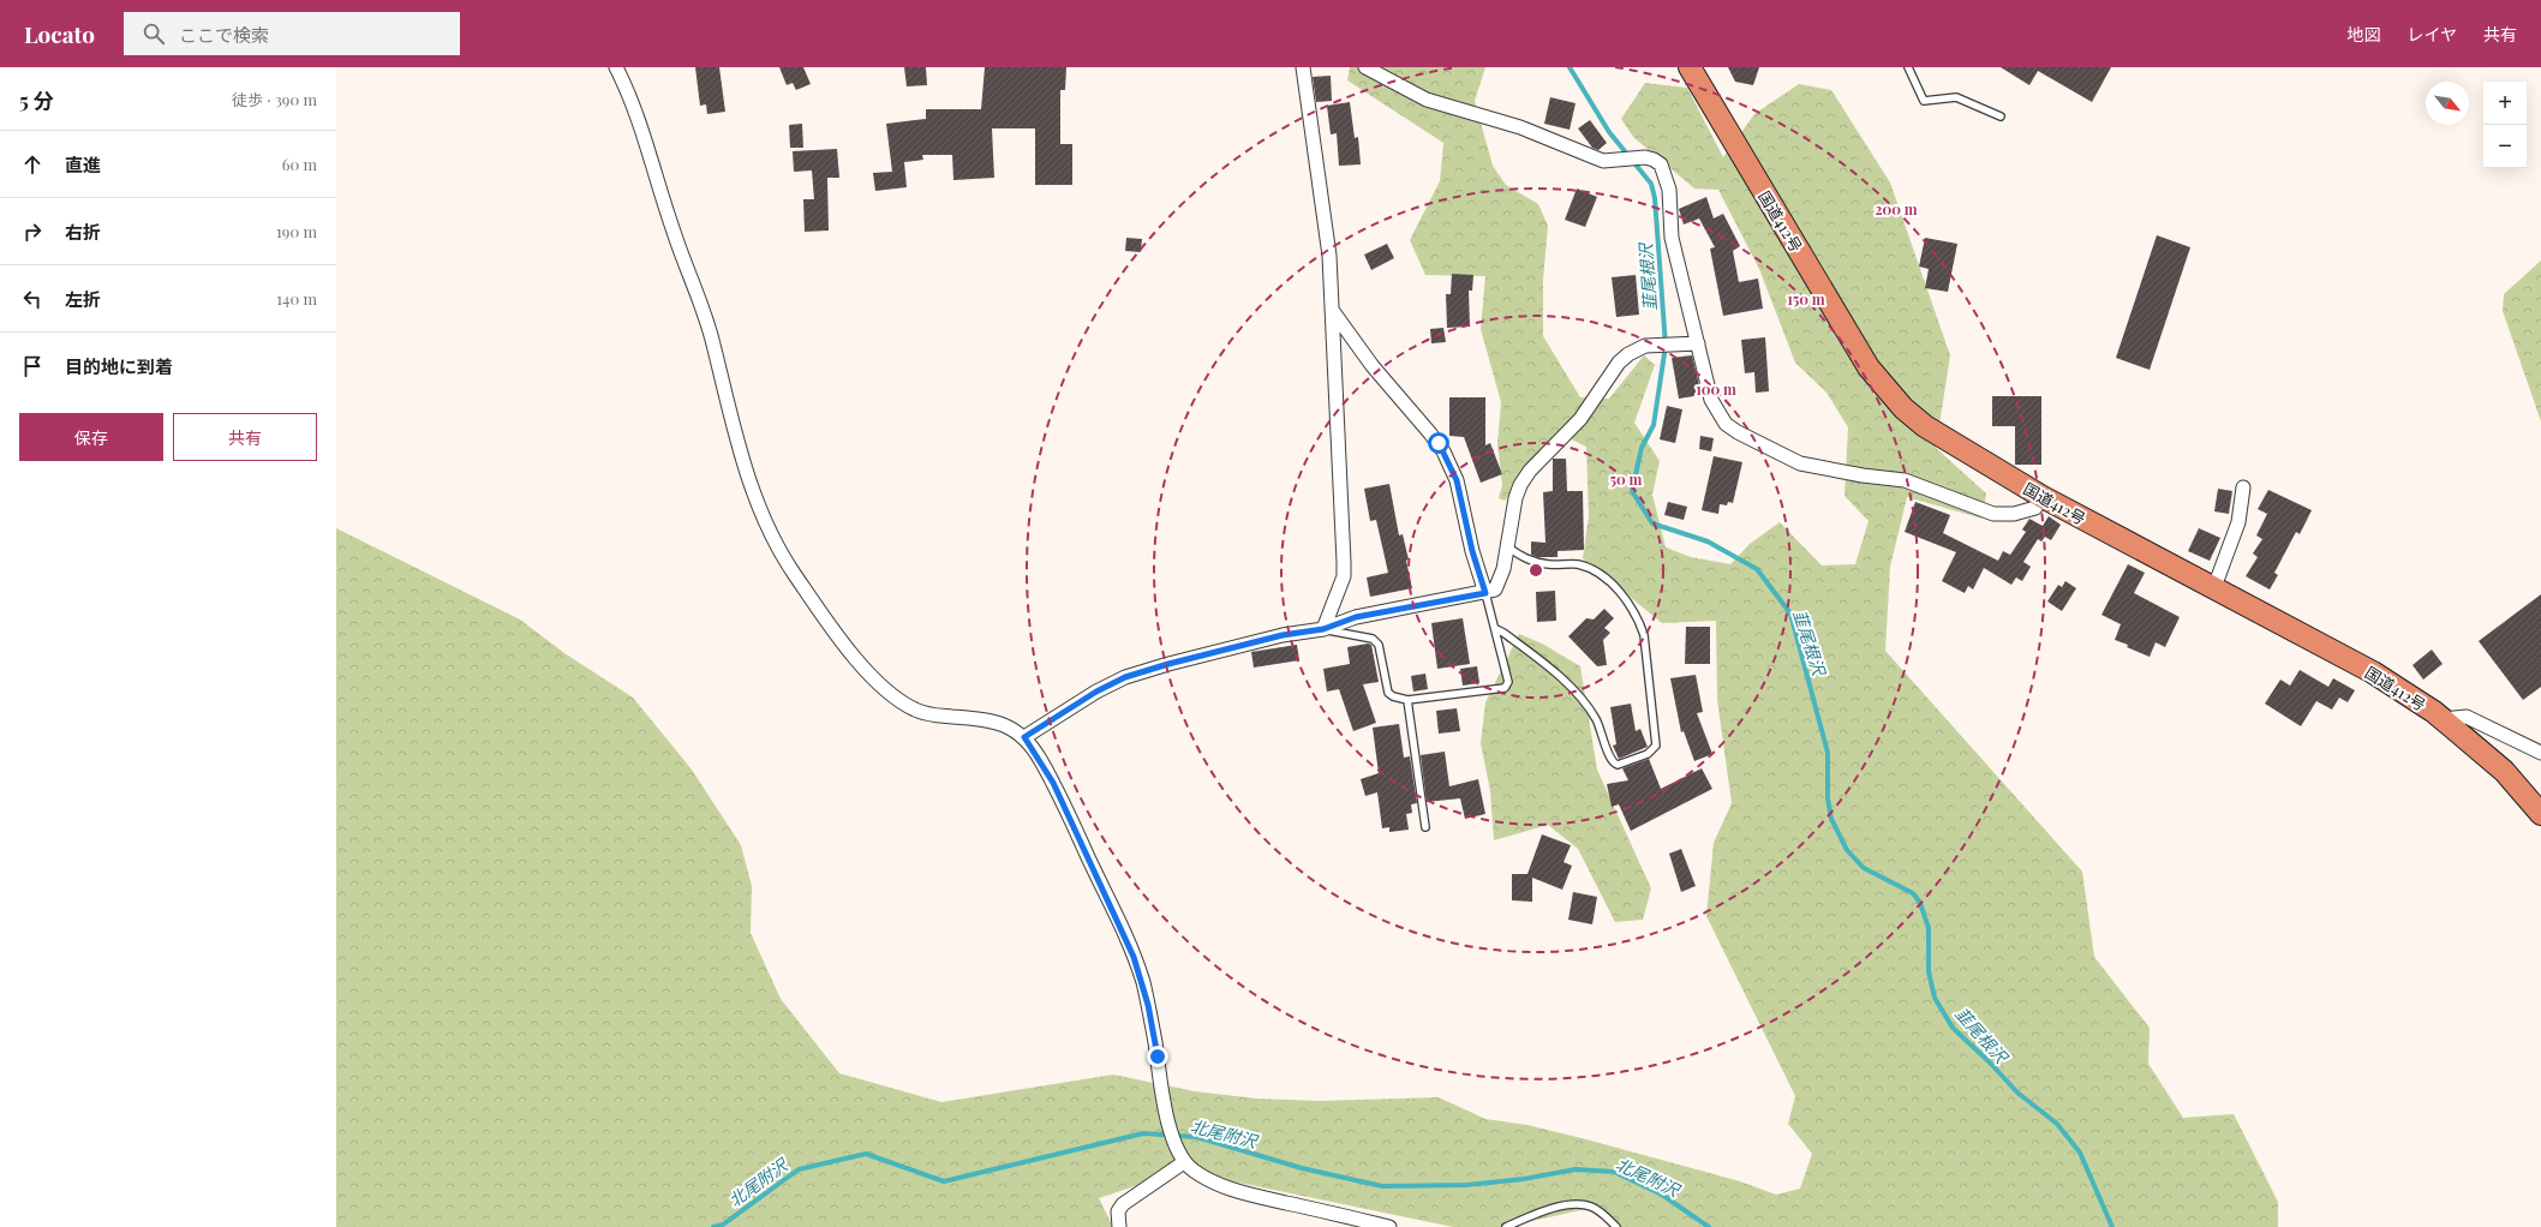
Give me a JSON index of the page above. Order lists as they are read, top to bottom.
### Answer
{
  "streets": {
    "highway": ["国道412号"]
  },
  "water": ["韮尾根沢", "北尾附沢"],
  "north": "bottom right",
  "page": {
    "header": "Locato",
    "search": "ここで検索",
    "nav": ["地図", "レイヤ", "共有"],
    "heading": ["5 分", "徒歩 · 390 m"],
    "map_buttons": ["+", "−"],
    "list": [
      ["直進", "60 m"],
      ["右折", "190 m"],
      ["左折", "140 m"],
      "目的地に到着"
    ],
    "buttons": ["保存", "共有"]
  },
  "rings": [
    "200 m",
    "150 m",
    "100 m",
    "50 m"
  ]
}
